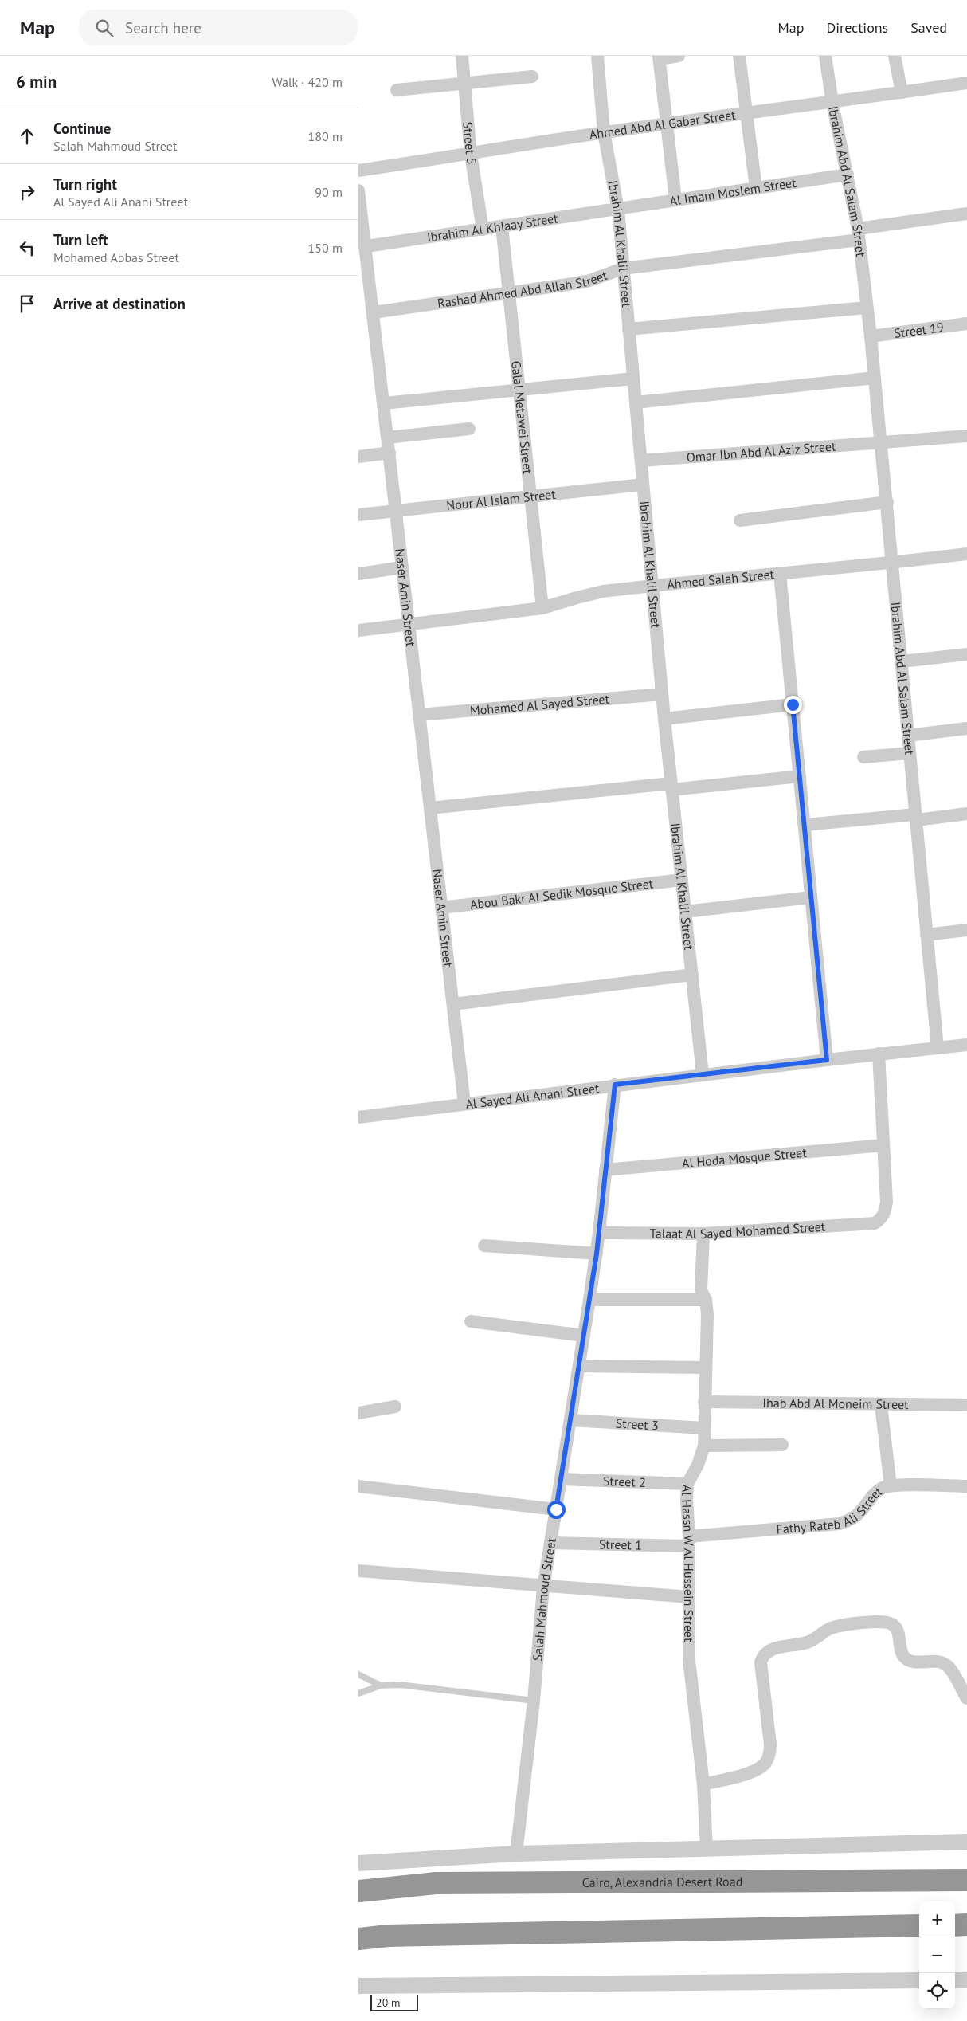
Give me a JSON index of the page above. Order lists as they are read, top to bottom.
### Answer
{
  "streets": {
    "highway": ["Cairo, Alexandria Desert Road"],
    "street": [
      "Ahmed Abd Al Gabar Street",
      "Street 5",
      "Ibrahim Abd Al Salam Street",
      "Al Imam Moslem Street",
      "Ibrahim Al Khlaay Street",
      "Ibrahim Al Khalil Street",
      "Rashad Ahmed Abd Allah Street",
      "Street 19",
      "Galal Metawei Street",
      "Omar Ibn Abd Al Aziz Street",
      "Nour Al Islam Street",
      "Ahmed Salah Street",
      "Naser Amin Street",
      "Mohamed Al Sayed Street",
      "Abou Bakr Al Sedik Mosque Street",
      "Al Sayed Ali Anani Street",
      "Al Hoda Mosque Street",
      "Talaat Al Sayed Mohamed Street",
      "Ihab Abd Al Moneim Street",
      "Street 3",
      "Street 2",
      "Fathy Rateb Ali Street",
      "Street 1",
      "Al Hassn W Al Hussein Street",
      "Salah Mahmoud Street"
    ]
  },
  "crossings": [
    ["Ahmed Abd Al Gabar Street", "Street 5"],
    ["Ahmed Abd Al Gabar Street", "Ibrahim Abd Al Salam Street"],
    ["Ahmed Abd Al Gabar Street", "Ibrahim Al Khalil Street"],
    ["Street 5", "Ibrahim Al Khlaay Street"],
    ["Ibrahim Abd Al Salam Street", "Al Imam Moslem Street"],
    ["Ibrahim Abd Al Salam Street", "Rashad Ahmed Abd Allah Street"],
    ["Ibrahim Abd Al Salam Street", "Street 19"],
    ["Ibrahim Abd Al Salam Street", "Omar Ibn Abd Al Aziz Street"],
    ["Ibrahim Abd Al Salam Street", "Ahmed Salah Street"],
    ["Ibrahim Abd Al Salam Street", "Al Sayed Ali Anani Street"],
    ["Al Imam Moslem Street", "Ibrahim Al Khlaay Street"],
    ["Al Imam Moslem Street", "Ibrahim Al Khalil Street"],
    ["Ibrahim Al Khlaay Street", "Ibrahim Al Khalil Street"],
    ["Ibrahim Al Khlaay Street", "Galal Metawei Street"],
    ["Ibrahim Al Khlaay Street", "Naser Amin Street"],
    ["Ibrahim Al Khalil Street", "Rashad Ahmed Abd Allah Street"],
    ["Ibrahim Al Khalil Street", "Omar Ibn Abd Al Aziz Street"],
    ["Ibrahim Al Khalil Street", "Nour Al Islam Street"],
    ["Ibrahim Al Khalil Street", "Ahmed Salah Street"],
    ["Ibrahim Al Khalil Street", "Mohamed Al Sayed Street"],
    ["Ibrahim Al Khalil Street", "Abou Bakr Al Sedik Mosque Street"],
    ["Ibrahim Al Khalil Street", "Al Sayed Ali Anani Street"],
    ["Rashad Ahmed Abd Allah Street", "Galal Metawei Street"],
    ["Rashad Ahmed Abd Allah Street", "Naser Amin Street"],
    ["Galal Metawei Street", "Nour Al Islam Street"],
    ["Galal Metawei Street", "Ahmed Salah Street"],
    ["Nour Al Islam Street", "Naser Amin Street"],
    ["Ahmed Salah Street", "Naser Amin Street"],
    ["Naser Amin Street", "Mohamed Al Sayed Street"],
    ["Naser Amin Street", "Abou Bakr Al Sedik Mosque Street"],
    ["Naser Amin Street", "Al Sayed Ali Anani Street"],
    ["Al Sayed Ali Anani Street", "Salah Mahmoud Street"],
    ["Al Hoda Mosque Street", "Talaat Al Sayed Mohamed Street"],
    ["Al Hoda Mosque Street", "Salah Mahmoud Street"],
    ["Talaat Al Sayed Mohamed Street", "Al Hassn W Al Hussein Street"],
    ["Talaat Al Sayed Mohamed Street", "Salah Mahmoud Street"],
    ["Ihab Abd Al Moneim Street", "Al Hassn W Al Hussein Street"],
    ["Street 3", "Al Hassn W Al Hussein Street"],
    ["Street 3", "Salah Mahmoud Street"],
    ["Street 2", "Al Hassn W Al Hussein Street"],
    ["Street 2", "Salah Mahmoud Street"],
    ["Fathy Rateb Ali Street", "Street 1"],
    ["Fathy Rateb Ali Street", "Al Hassn W Al Hussein Street"],
    ["Street 1", "Al Hassn W Al Hussein Street"],
    ["Street 1", "Salah Mahmoud Street"]
  ],
  "scale_bar": "20 m",
  "page": {
    "header": "Map",
    "search": "Search here",
    "nav": ["Map", "Directions", "Saved"],
    "heading": ["6 min", "Walk · 420 m"],
    "list": [
      ["Continue", "Salah Mahmoud Street", "180 m"],
      ["Turn right", "Al Sayed Ali Anani Street", "90 m"],
      ["Turn left", "Mohamed Abbas Street", "150 m"],
      "Arrive at destination"
    ],
    "map_buttons": ["+", "−"],
    "scale": "20 m"
  }
}
